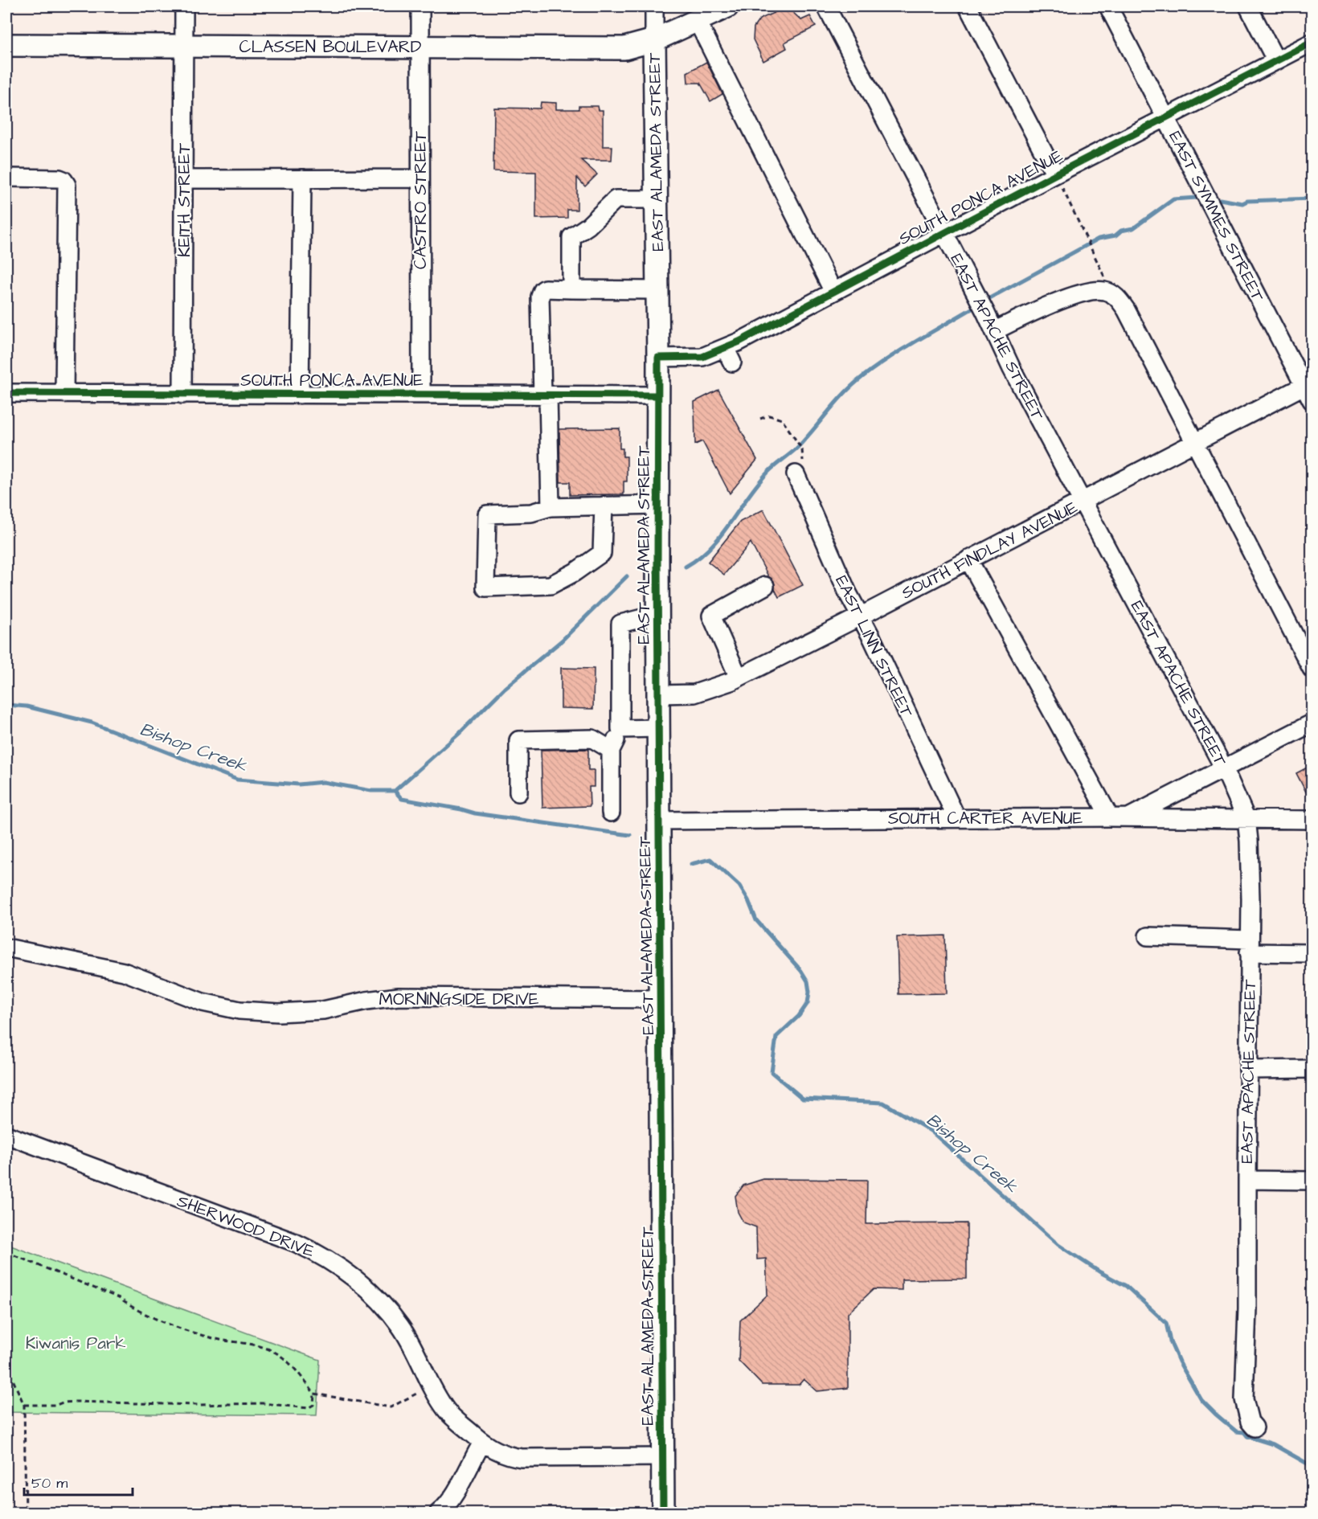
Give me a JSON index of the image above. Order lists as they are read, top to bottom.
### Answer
{
  "streets": {
    "main road": ["CLASSEN BOULEVARD", "EAST ALAMEDA STREET"],
    "street": [
      "SOUTH PONCA AVENUE",
      "KEITH STREET",
      "CASTRO STREET",
      "EAST SYMMES STREET",
      "EAST APACHE STREET",
      "SOUTH FINDLAY AVENUE",
      "EAST LINN STREET",
      "SOUTH CARTER AVENUE",
      "MORNINGSIDE DRIVE",
      "SHERWOOD DRIVE"
    ]
  },
  "crossings": [
    ["CLASSEN BOULEVARD", "EAST ALAMEDA STREET"],
    ["CLASSEN BOULEVARD", "KEITH STREET"],
    ["CLASSEN BOULEVARD", "CASTRO STREET"],
    ["EAST ALAMEDA STREET", "SOUTH PONCA AVENUE"],
    ["EAST ALAMEDA STREET", "SOUTH FINDLAY AVENUE"],
    ["EAST ALAMEDA STREET", "SOUTH CARTER AVENUE"],
    ["EAST ALAMEDA STREET", "MORNINGSIDE DRIVE"],
    ["EAST ALAMEDA STREET", "SHERWOOD DRIVE"],
    ["SOUTH PONCA AVENUE", "KEITH STREET"],
    ["SOUTH PONCA AVENUE", "CASTRO STREET"],
    ["SOUTH PONCA AVENUE", "EAST SYMMES STREET"],
    ["SOUTH PONCA AVENUE", "EAST APACHE STREET"],
    ["EAST SYMMES STREET", "SOUTH FINDLAY AVENUE"],
    ["EAST APACHE STREET", "SOUTH FINDLAY AVENUE"],
    ["EAST APACHE STREET", "SOUTH CARTER AVENUE"],
    ["SOUTH FINDLAY AVENUE", "EAST LINN STREET"],
    ["EAST LINN STREET", "SOUTH CARTER AVENUE"]
  ],
  "water": ["Bishop Creek"],
  "parks": ["Kiwanis Park"],
  "scale_bar": "50 m"
}
